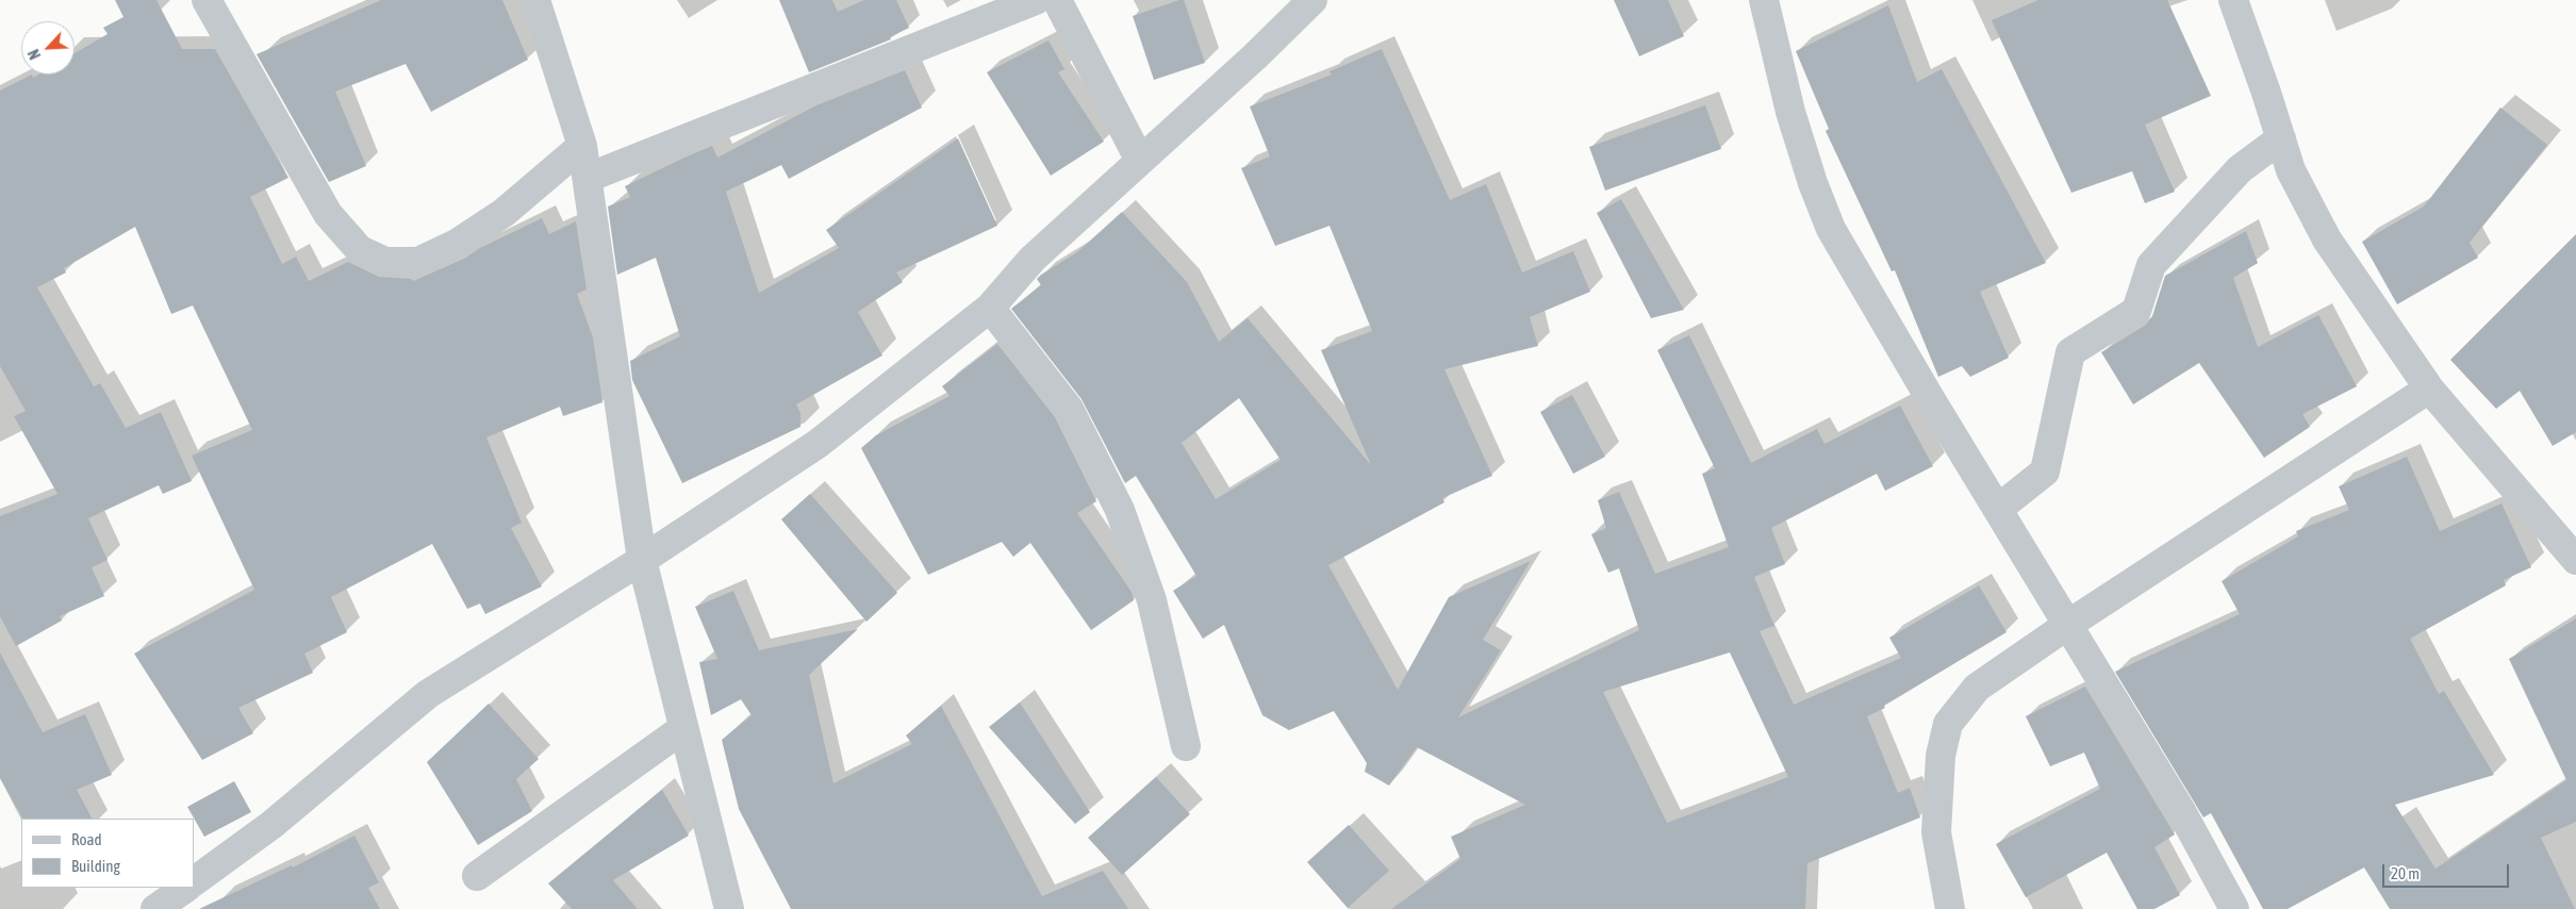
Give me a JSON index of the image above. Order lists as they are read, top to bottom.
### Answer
{
  "legend": ["Road", "Building"],
  "scale_bar": "20 m",
  "north": "bottom left"
}
